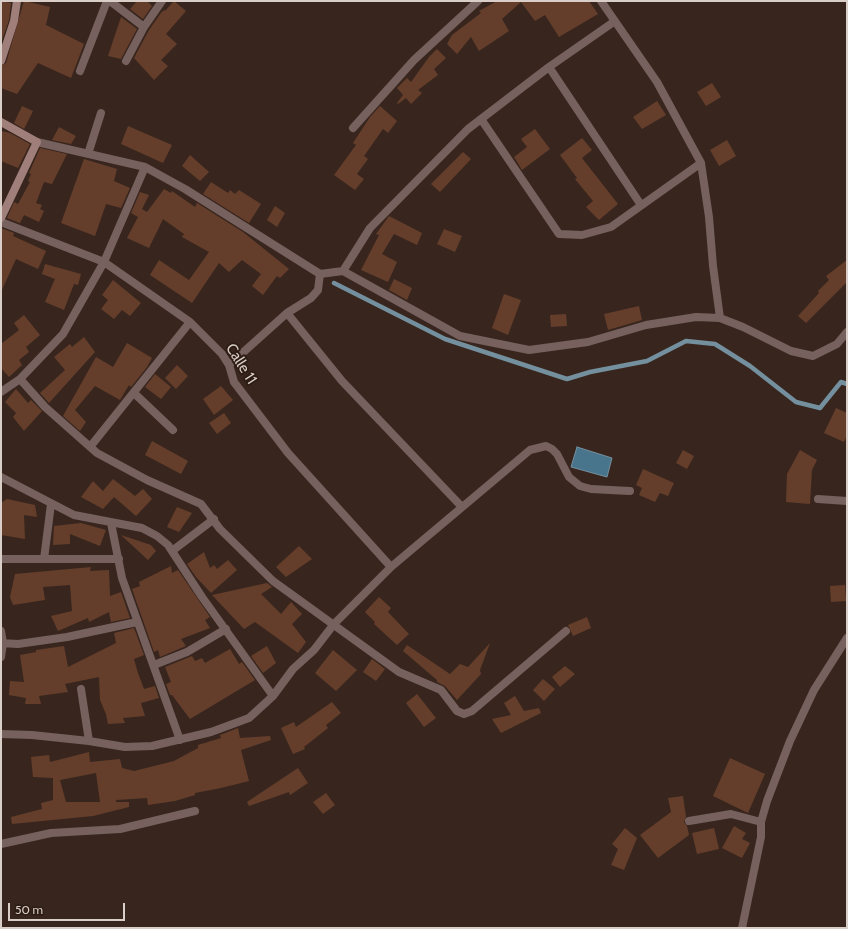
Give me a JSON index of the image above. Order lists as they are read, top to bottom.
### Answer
{
  "streets": {
    "street": ["Calle 11"]
  },
  "scale_bar": "50 m"
}
